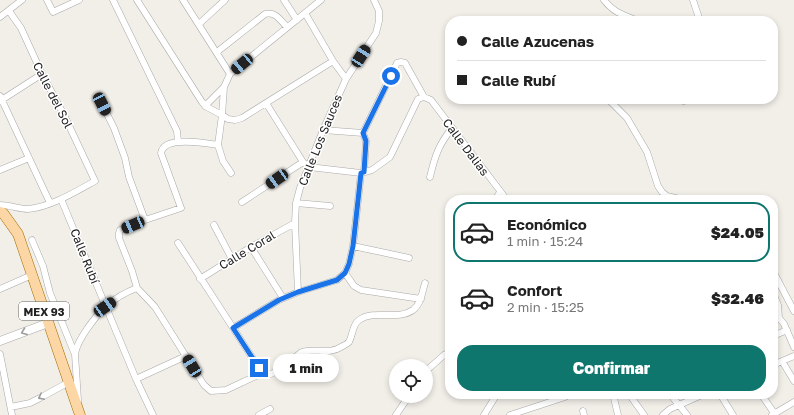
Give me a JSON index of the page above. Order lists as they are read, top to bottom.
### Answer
{
  "streets": {
    "main road": ["MEX 93"],
    "street": [
      "Calle del Sol",
      "Calle Los Sauces",
      "Calle Dalias",
      "Calle Coral",
      "Calle Rubí"
    ]
  },
  "crossings": [
    ["Calle del Sol", "Calle Rubí"],
    ["Calle Los Sauces", "Calle Coral"]
  ],
  "page": {
    "banner": ["Calle Azucenas", "Calle Rubí"],
    "list": [
      {
        "name": "Económico",
        "note": "1 min · 15:24",
        "value": "$24.05"
      },
      {
        "name": "Confort",
        "note": "2 min · 15:25",
        "value": "$32.46"
      }
    ],
    "buttons": "Confirmar",
    "bubble": "1 min"
  }
}
